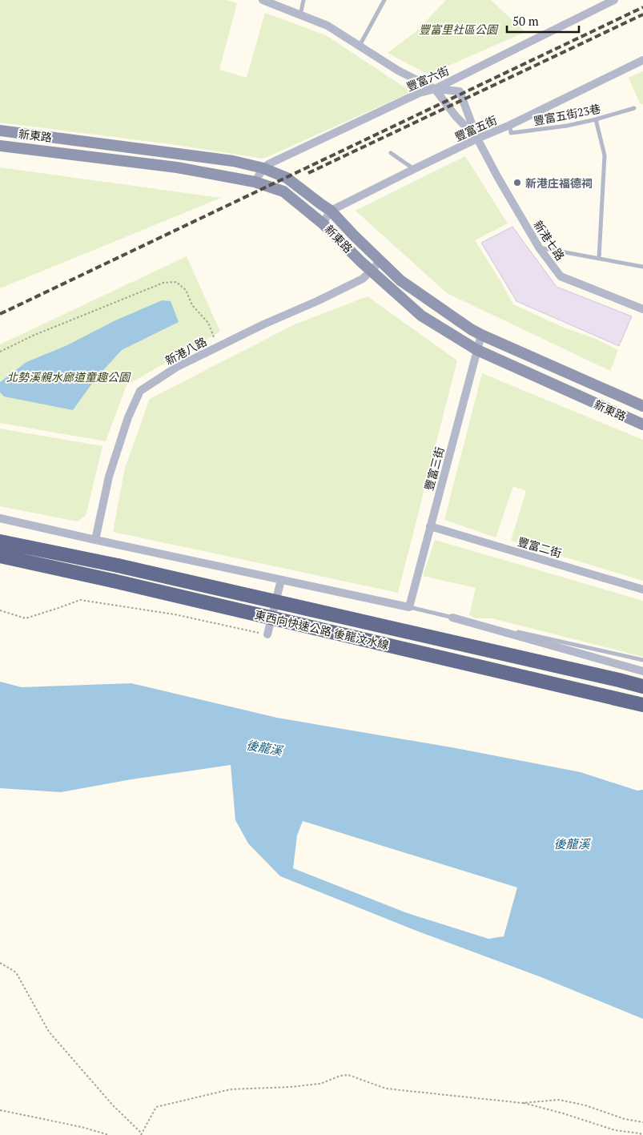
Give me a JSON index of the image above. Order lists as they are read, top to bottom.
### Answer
{
  "streets": {
    "highway": ["東西向快速公路 後龍汶水線"],
    "main road": ["新東路"],
    "street": [
      "豐富六街",
      "豐富五街",
      "新港七路",
      "新港八路",
      "豐富三街",
      "豐富二街"
    ],
    "lane": ["豐富五街23巷"]
  },
  "crossings": [
    ["豐富六街", "新東路"],
    ["豐富六街", "新港七路"],
    ["豐富五街23巷", "豐富五街"],
    ["豐富五街", "新東路"],
    ["豐富五街", "新港七路"],
    ["新東路", "新港八路"],
    ["新東路", "豐富三街"],
    ["豐富三街", "豐富二街"]
  ],
  "water": ["後龍溪"],
  "parks": ["豐富里社區公園", "北勢溪親水廊道童趣公園"],
  "places": ["新港庄福德祠"],
  "scale_bar": "50 m"
}
